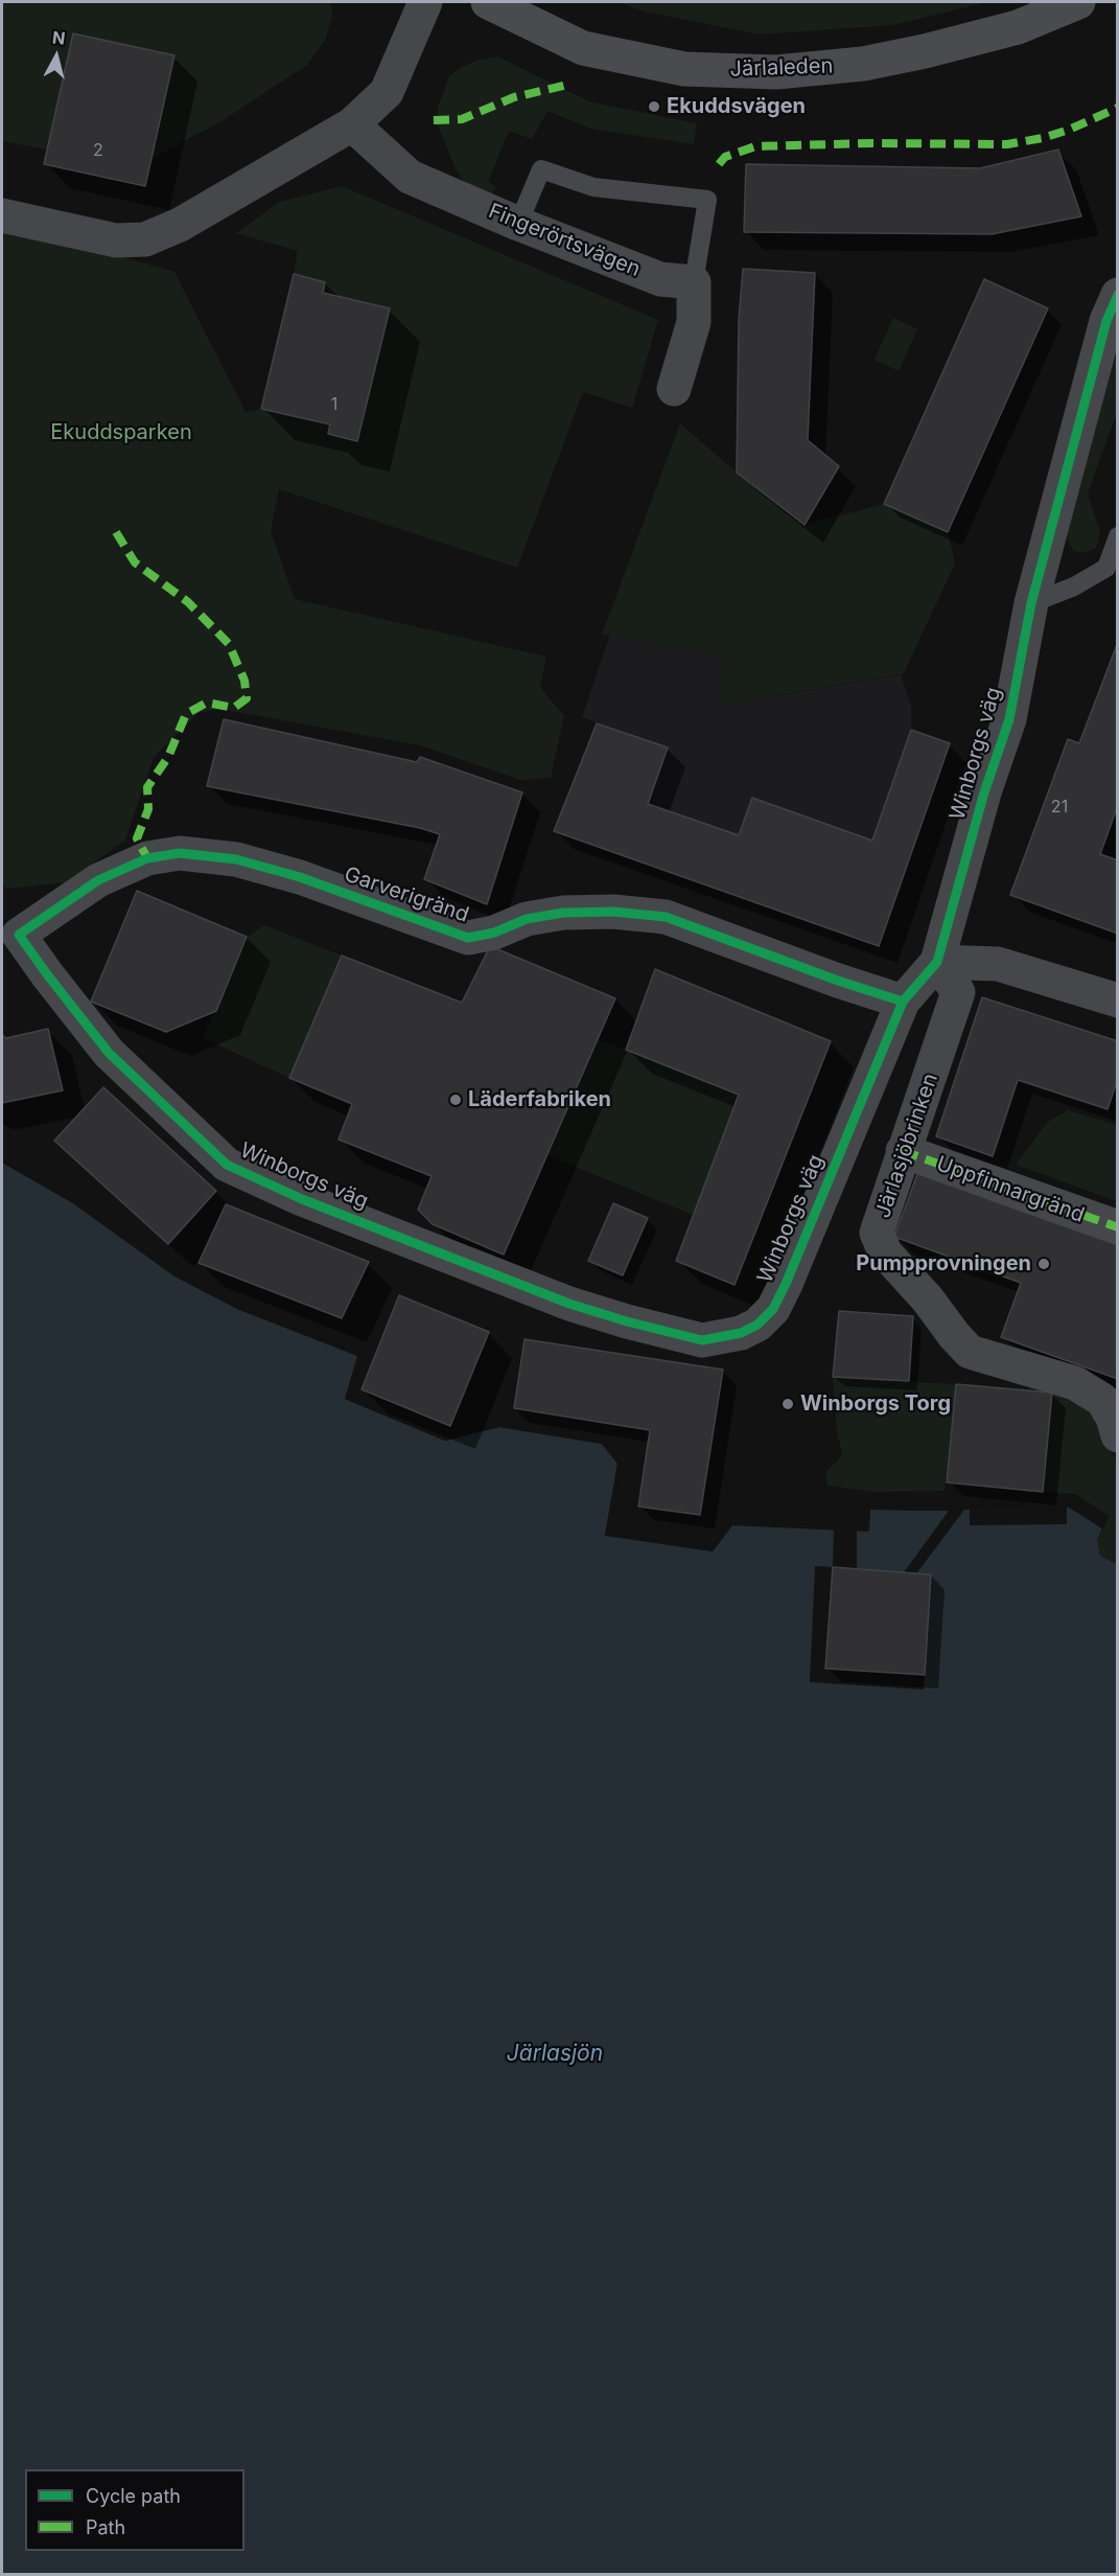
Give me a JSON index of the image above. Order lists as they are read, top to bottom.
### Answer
{
  "streets": {
    "main road": ["Järlaleden"],
    "street": [
      "Fingerörtsvägen",
      "Winborgs väg",
      "Garverigränd",
      "Järlasjöbrinken",
      "Uppfinnargränd"
    ]
  },
  "crossings": [
    ["Winborgs väg", "Garverigränd"],
    ["Winborgs väg", "Järlasjöbrinken"],
    ["Järlasjöbrinken", "Uppfinnargränd"]
  ],
  "water": ["Järlasjön"],
  "parks": ["Ekuddsparken"],
  "places": [
    "Ekuddsvägen",
    "Läderfabriken",
    "Pumpprovningen",
    "Winborgs Torg"
  ],
  "house_numbers": ["2", "1", "21"],
  "legend": ["Cycle path", "Path"],
  "north": "top"
}
